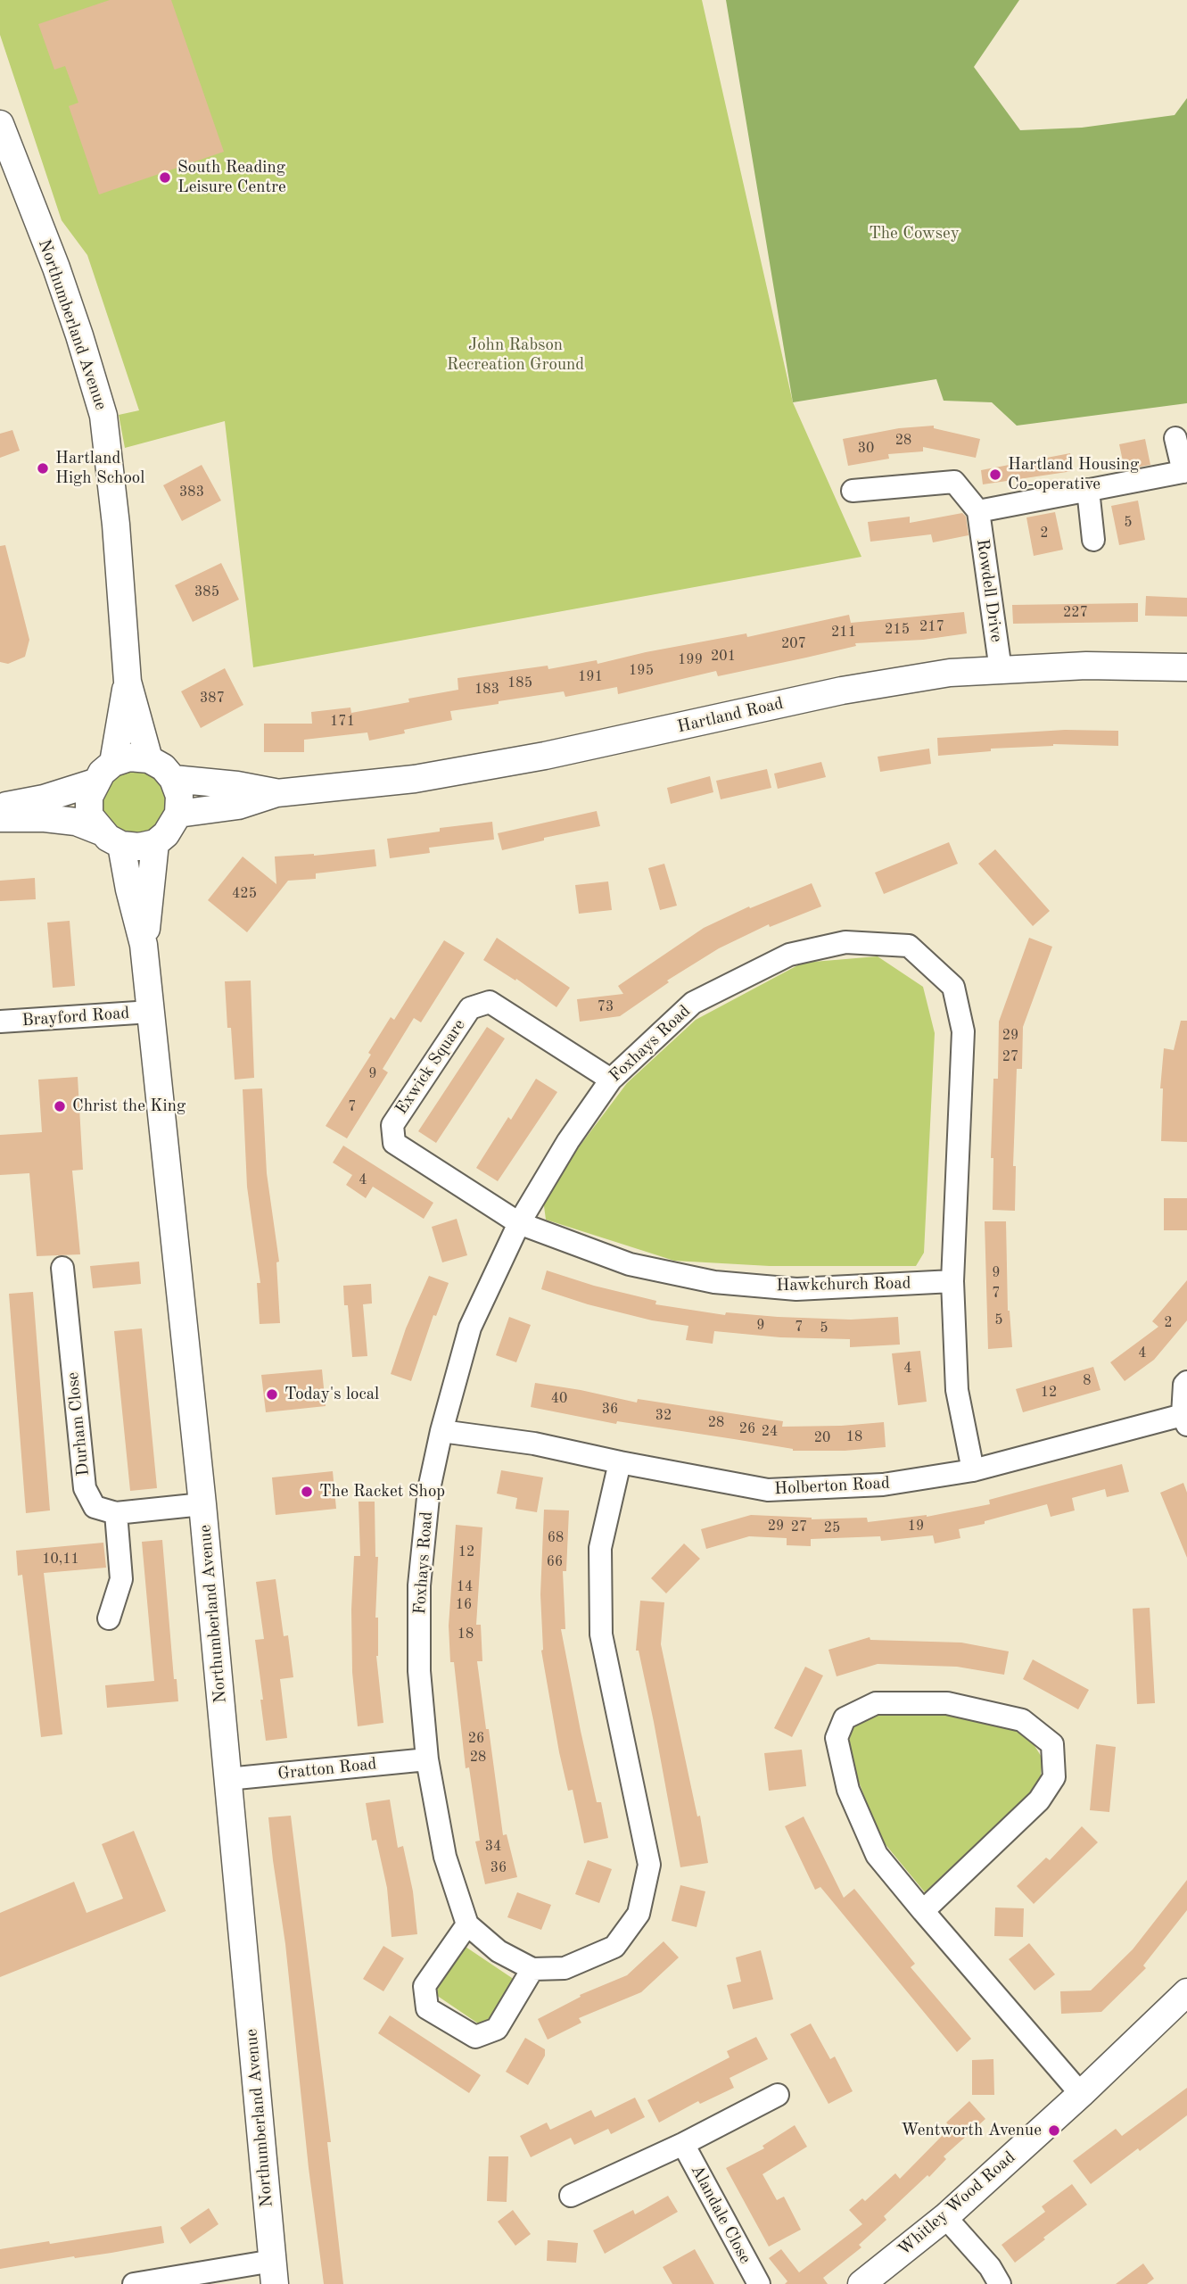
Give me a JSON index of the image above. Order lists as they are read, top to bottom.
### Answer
{
  "streets": {
    "street": [
      "Northumberland Avenue",
      "Rowdell Drive",
      "Hartland Road",
      "Brayford Road",
      "Foxhays Road",
      "Exwick Square",
      "Hawkchurch Road",
      "Durham Close",
      "Holberton Road",
      "Gratton Road",
      "Whitley Wood Road",
      "Alandale Close"
    ]
  },
  "crossings": [
    ["Northumberland Avenue", "Hartland Road"],
    ["Northumberland Avenue", "Brayford Road"],
    ["Northumberland Avenue", "Gratton Road"],
    ["Rowdell Drive", "Hartland Road"],
    ["Foxhays Road", "Exwick Square"],
    ["Foxhays Road", "Hawkchurch Road"],
    ["Foxhays Road", "Holberton Road"],
    ["Foxhays Road", "Gratton Road"],
    ["Exwick Square", "Hawkchurch Road"]
  ],
  "parks": ["The Cowsey", "John Rabson Recreation Ground"],
  "places": [
    "South Reading Leisure Centre",
    "Hartland High School",
    "Hartland Housing Co-operative",
    "Christ the King",
    "Today's local",
    "The Racket Shop",
    "Wentworth Avenue"
  ],
  "house_numbers": [
    "28",
    "30",
    "383",
    "5",
    "2",
    "385",
    "227",
    "217",
    "215",
    "211",
    "207",
    "201",
    "199",
    "195",
    "191",
    "185",
    "183",
    "387",
    "171",
    "425",
    "73",
    "29",
    "27",
    "9",
    "7",
    "4",
    "9",
    "7",
    "5",
    "2",
    "9",
    "7",
    "5",
    "4",
    "4",
    "8",
    "12",
    "40",
    "36",
    "32",
    "28",
    "26",
    "24",
    "18",
    "20",
    "29",
    "19",
    "27",
    "25",
    "68",
    "12",
    "10,11",
    "66",
    "14",
    "16",
    "18",
    "26",
    "28",
    "34",
    "36"
  ]
}
